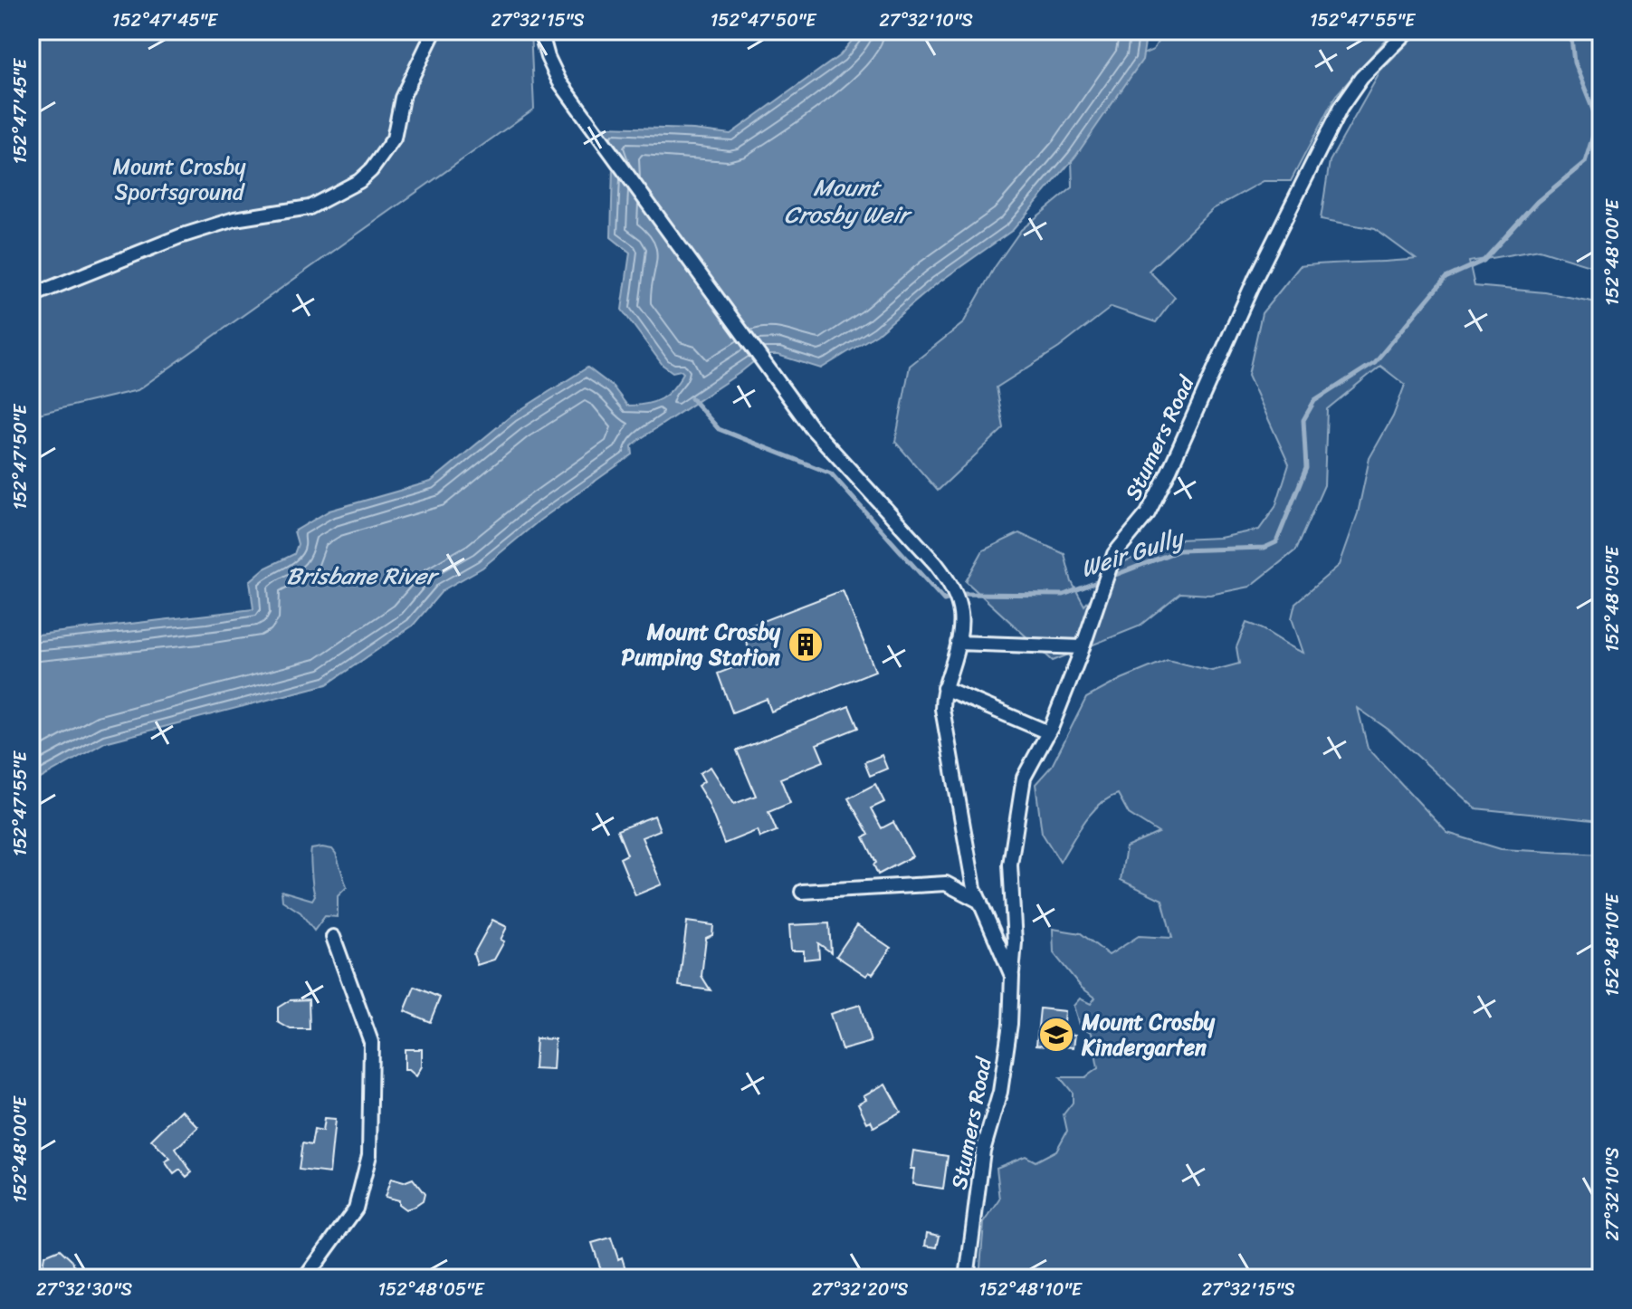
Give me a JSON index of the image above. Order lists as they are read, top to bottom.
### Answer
{
  "streets": {
    "street": ["Stumers Road"]
  },
  "water": ["Mount Crosby Weir", "Weir Gully", "Brisbane River"],
  "parks": ["Mount Crosby Sportsground"],
  "places": {
    "building": ["Mount Crosby Pumping Station"],
    "school or university": ["Mount Crosby Kindergarten"]
  },
  "coordinates": [
    "152°47'45\"E",
    "27°32'15\"S",
    "152°47'50\"E",
    "27°32'10\"S",
    "152°47'55\"E",
    "152°48'00\"E",
    "152°48'05\"E",
    "152°48'10\"E",
    "27°32'30\"S",
    "27°32'20\"S"
  ]
}
